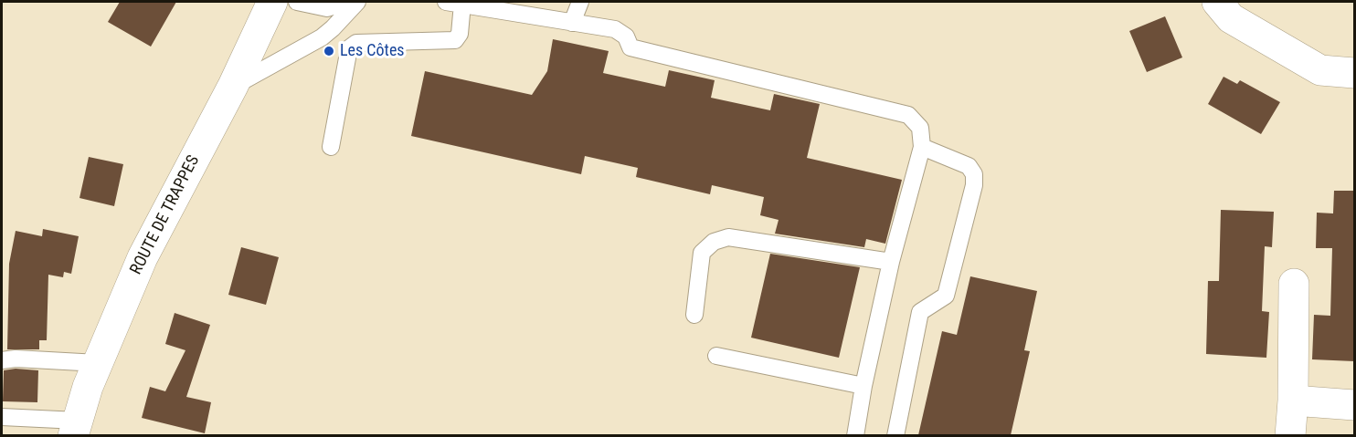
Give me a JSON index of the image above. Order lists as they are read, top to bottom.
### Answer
{
  "streets": {
    "main road": ["ROUTE DE TRAPPES"]
  },
  "places": ["Les Côtes"]
}
